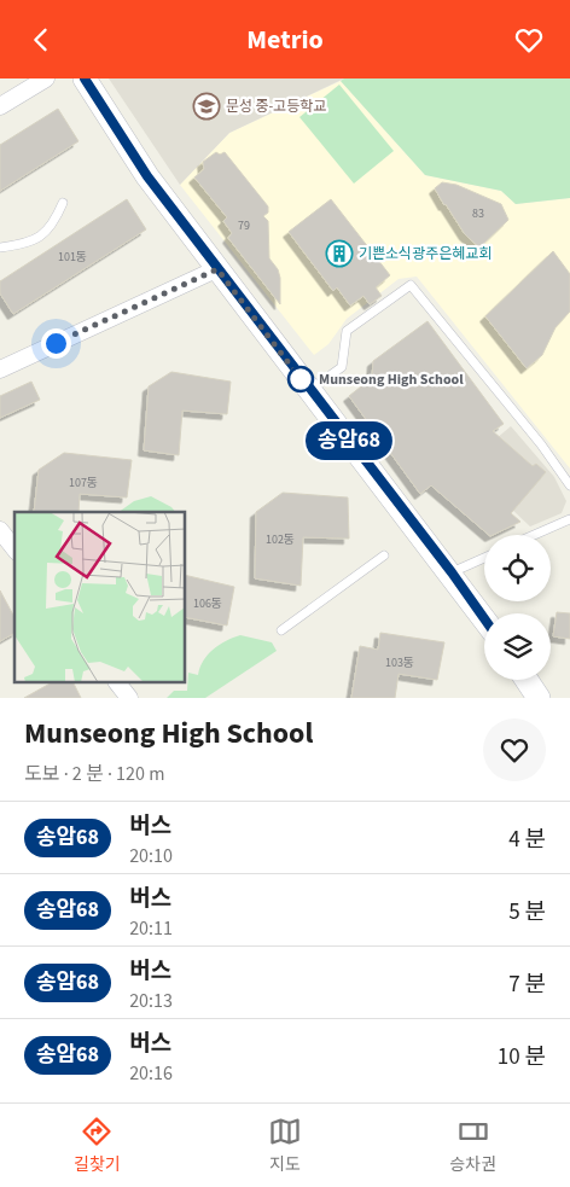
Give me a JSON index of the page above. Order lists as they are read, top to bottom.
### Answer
{
  "places": {
    "school or university": ["문성 중-고등학교"],
    "building": ["기쁜소식광주은혜교회"],
    "other": ["Munseong High School"]
  },
  "lines": ["bus line 송암68"],
  "house_numbers": [
    "83",
    "79",
    "101동",
    "107동",
    "102동",
    "106동",
    "103동"
  ],
  "page": {
    "header": "Metrio",
    "on_map": "송암68",
    "heading": ["Munseong High School", "도보 · 2 분 · 120 m"],
    "list": [
      {
        "mark": "송암68",
        "name": "버스",
        "note": "20:10",
        "value": "4 분"
      },
      {
        "mark": "송암68",
        "name": "버스",
        "note": "20:11",
        "value": "5 분"
      },
      {
        "mark": "송암68",
        "name": "버스",
        "note": "20:13",
        "value": "7 분"
      },
      {
        "mark": "송암68",
        "name": "버스",
        "note": "20:16",
        "value": "10 분"
      }
    ],
    "tabs": ["길찾기", "지도", "승차권"]
  }
}
